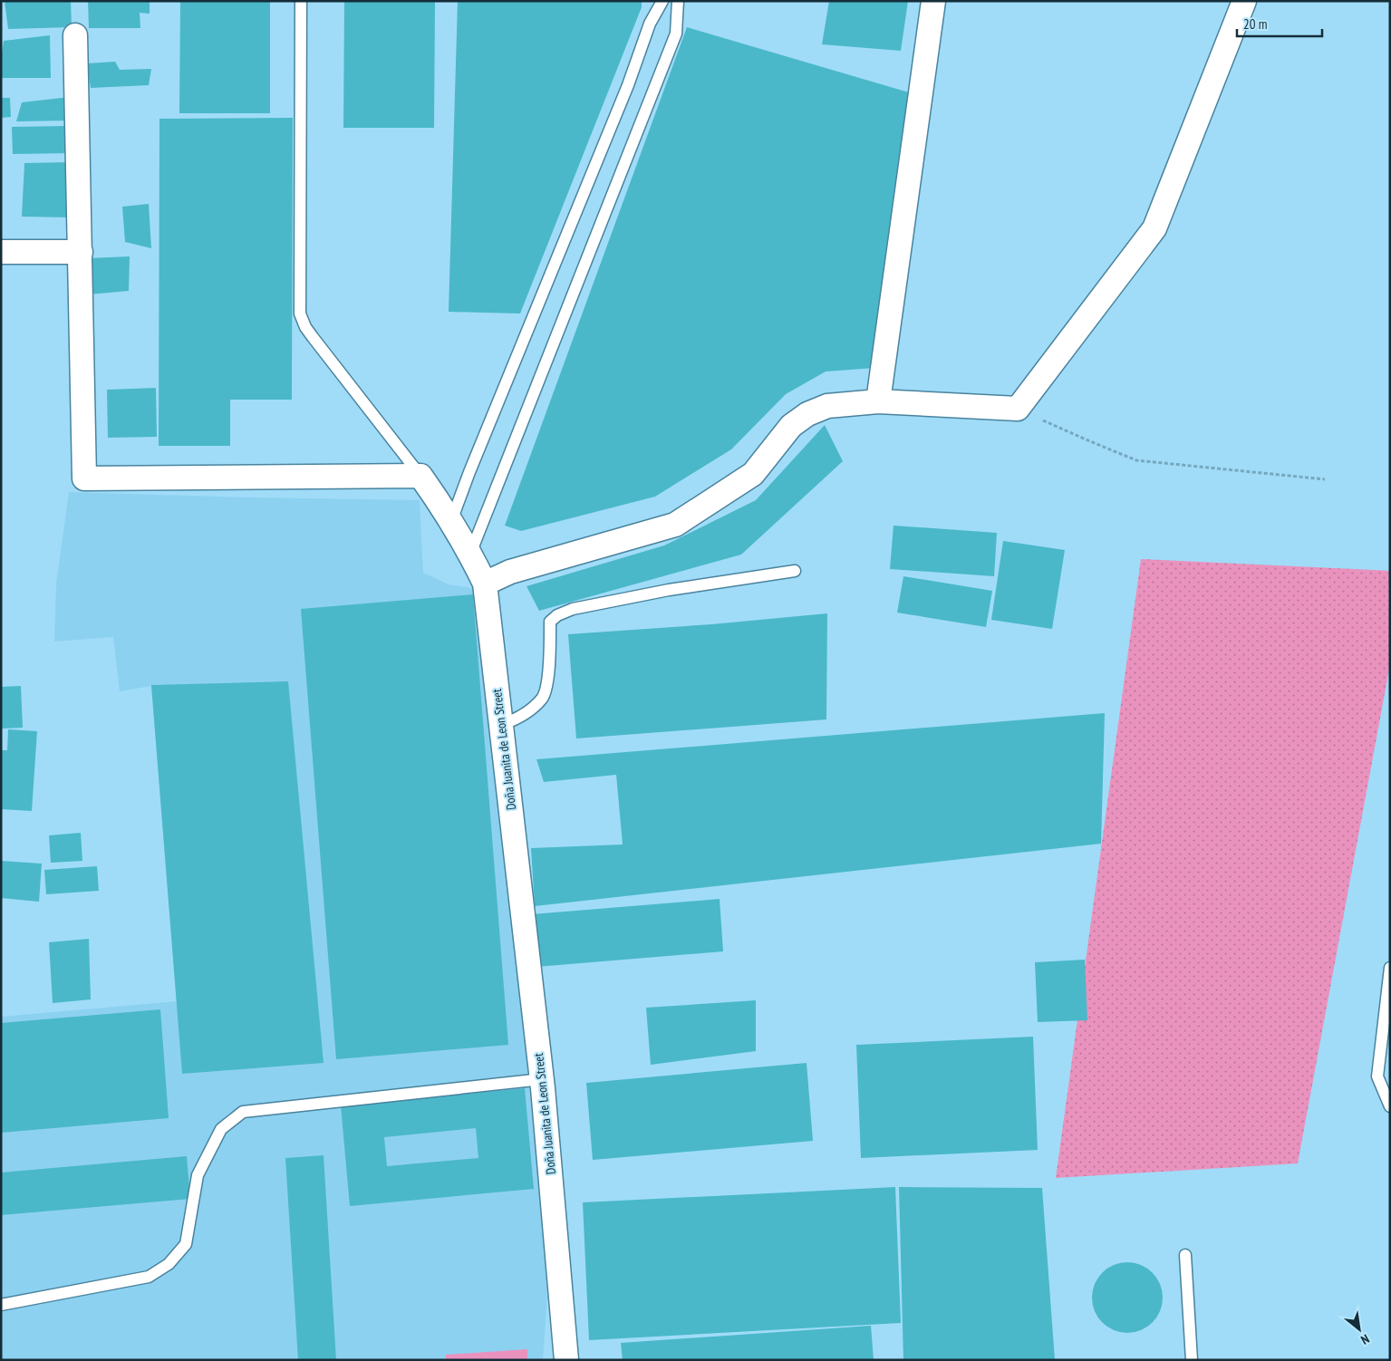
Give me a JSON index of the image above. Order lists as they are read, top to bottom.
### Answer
{
  "streets": {
    "street": ["Doña Juanita de Leon Street"]
  },
  "scale_bar": "20 m",
  "north": "bottom right"
}
